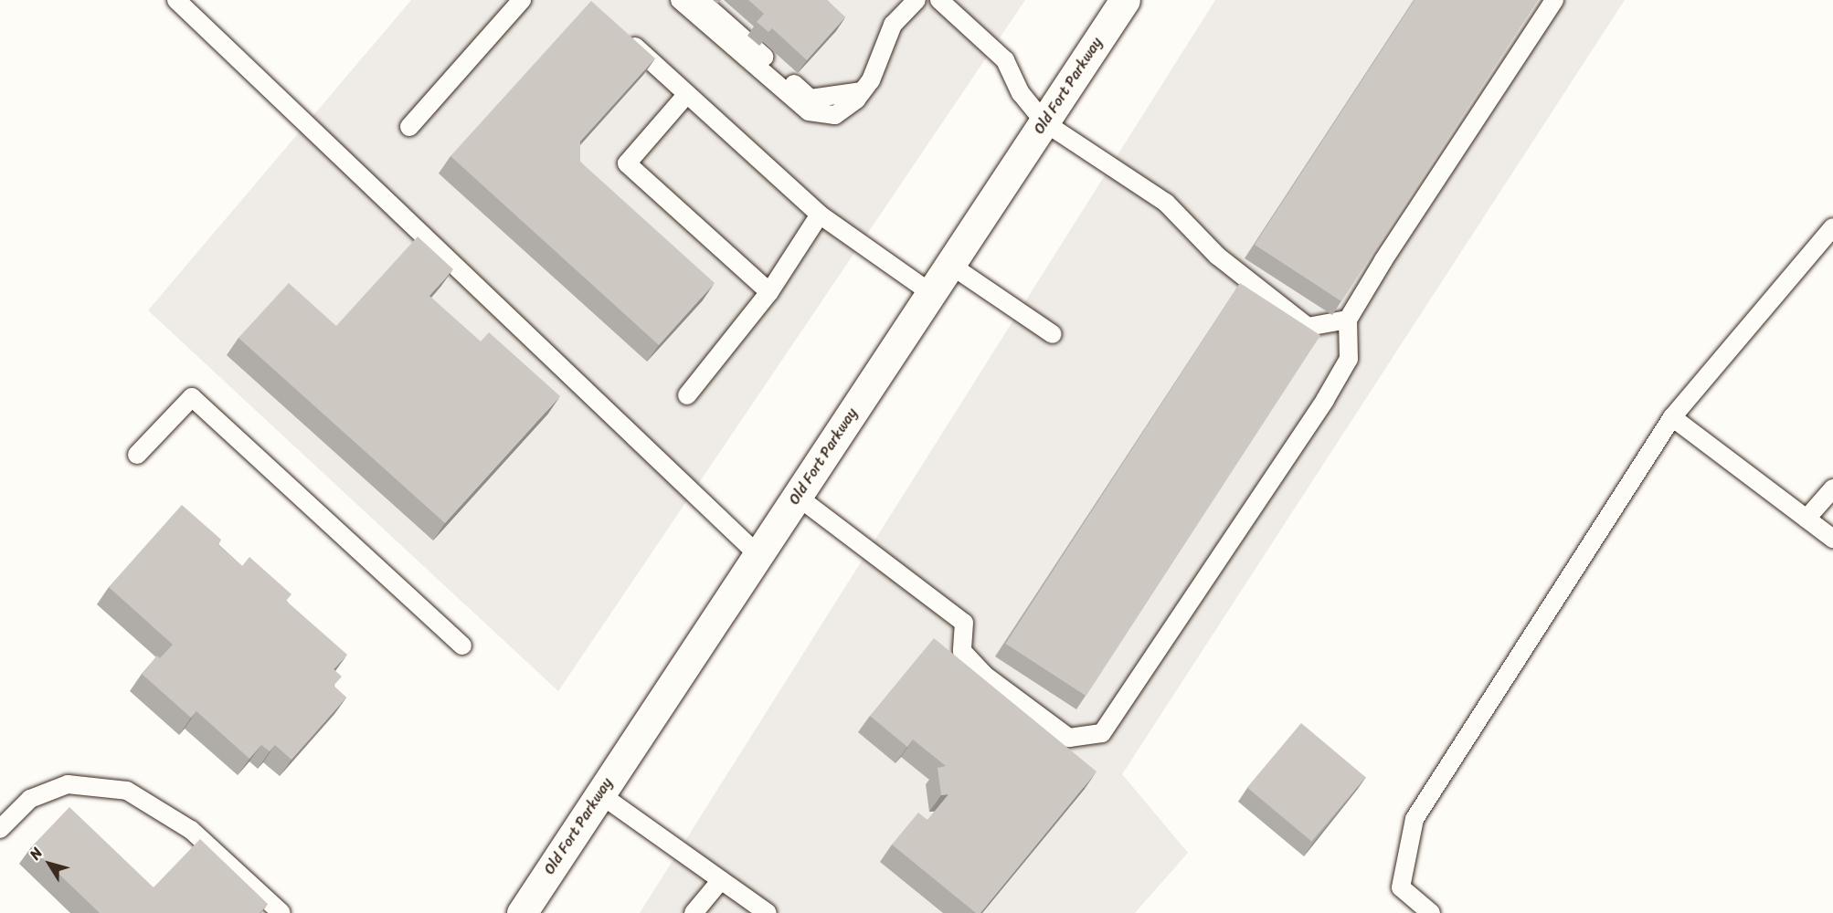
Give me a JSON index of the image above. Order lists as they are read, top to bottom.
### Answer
{
  "streets": {
    "main road": ["Old Fort Parkway"]
  },
  "north": "top left"
}
